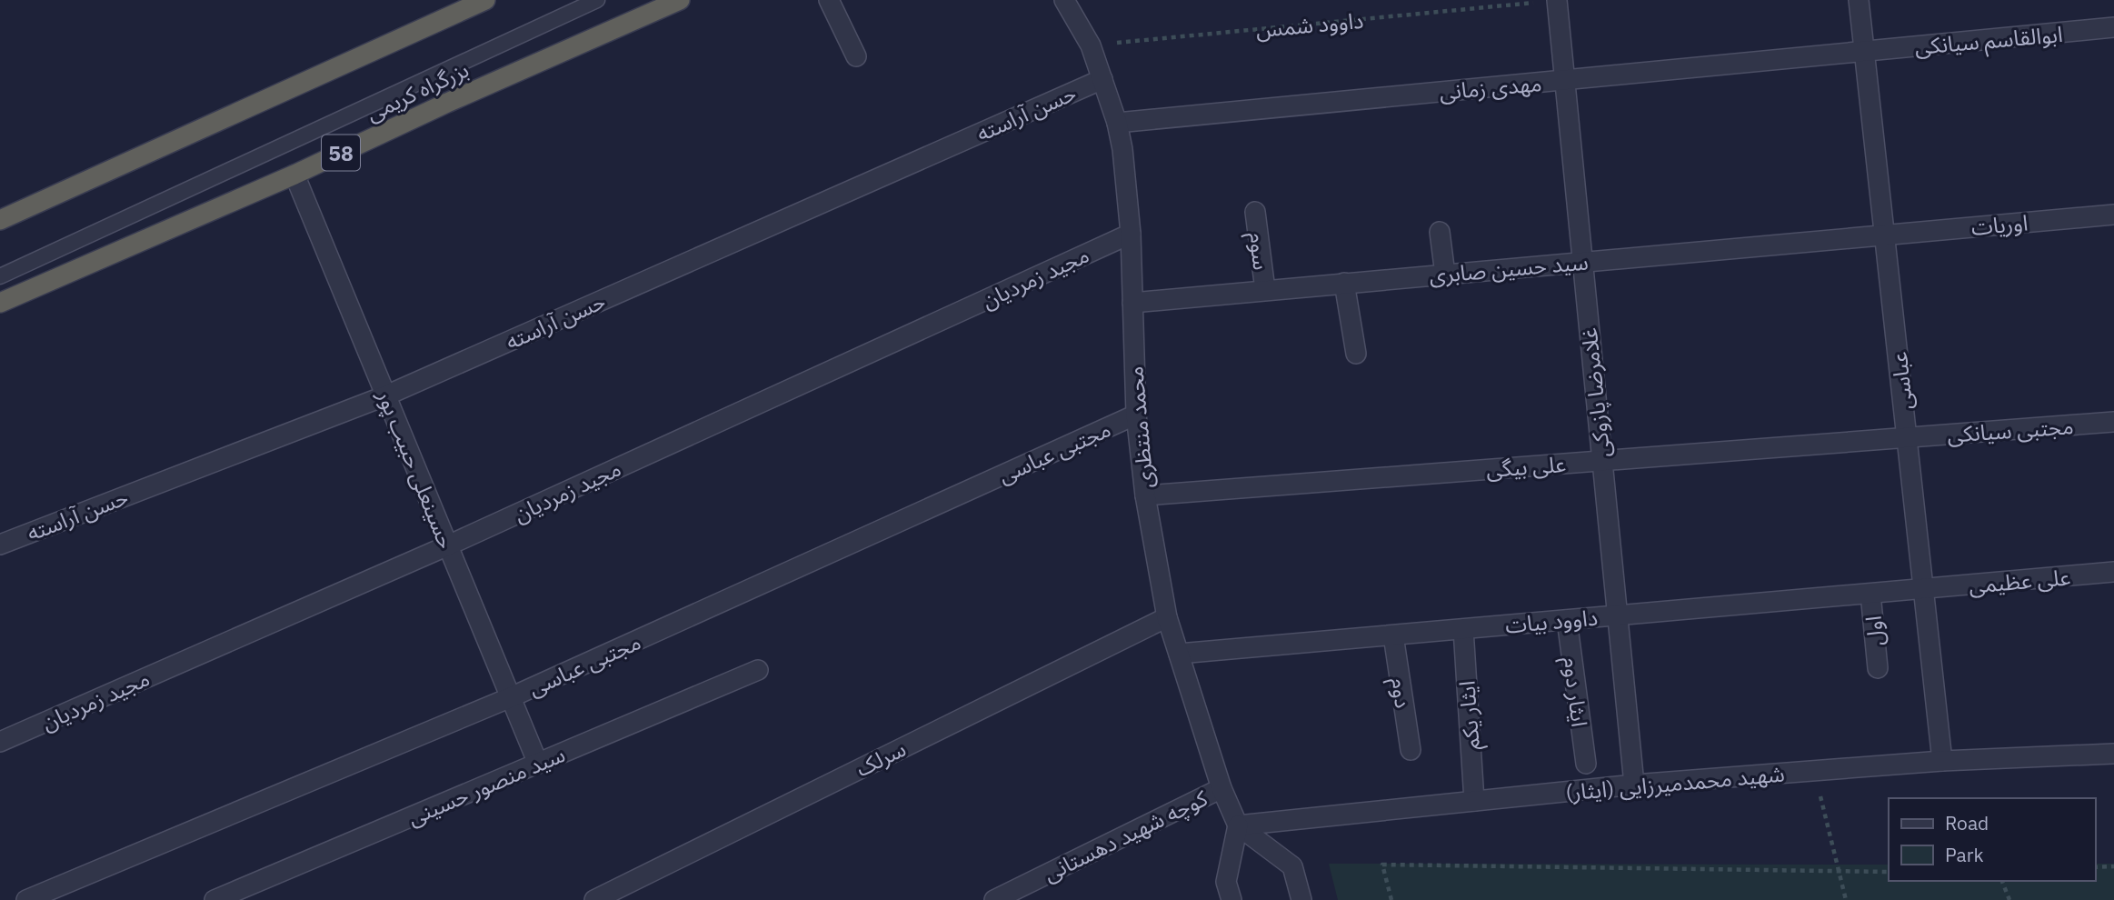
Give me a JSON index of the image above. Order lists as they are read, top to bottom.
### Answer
{
  "streets": {
    "highway": ["بزرگراه کریمی", "58"],
    "street": [
      "ابوالقاسم سیانکی",
      "مهدی زمانی",
      "حسن آراسته",
      "اوریات",
      "سوم",
      "سید حسین صابری",
      "مجید زمردیان",
      "عباسی",
      "غلامرضا پازوکی",
      "محمد منتظری",
      "مجتبی سیانکی",
      "مجتبی عباسی",
      "علی بیگی",
      "حسینعلی حبیب پور",
      "علی عظیمی",
      "داوود بیات",
      "اول",
      "ایثار دوم",
      "دوم",
      "ایثار یکم",
      "سرلک",
      "شهید محمدمیرزایی (ایثار)",
      "سید منصور حسینی",
      "کوچه شهید دهستانی"
    ],
    "path": ["داوود شمس"]
  },
  "crossings": [
    ["داوود شمس", "غلامرضا پازوکی"],
    ["داوود شمس", "محمد منتظری"],
    ["ابوالقاسم سیانکی", "مهدی زمانی"],
    ["ابوالقاسم سیانکی", "عباسی"],
    ["مهدی زمانی", "عباسی"],
    ["مهدی زمانی", "غلامرضا پازوکی"],
    ["مهدی زمانی", "محمد منتظری"],
    ["بزرگراه کریمی", "حسینعلی حبیب پور"],
    ["حسن آراسته", "محمد منتظری"],
    ["حسن آراسته", "حسینعلی حبیب پور"],
    ["اوریات", "سید حسین صابری"],
    ["اوریات", "عباسی"],
    ["سوم", "سید حسین صابری"],
    ["سید حسین صابری", "عباسی"],
    ["سید حسین صابری", "غلامرضا پازوکی"],
    ["سید حسین صابری", "محمد منتظری"],
    ["مجید زمردیان", "محمد منتظری"],
    ["مجید زمردیان", "حسینعلی حبیب پور"],
    ["عباسی", "مجتبی سیانکی"],
    ["عباسی", "علی بیگی"],
    ["عباسی", "علی عظیمی"],
    ["عباسی", "داوود بیات"],
    ["عباسی", "شهید محمدمیرزایی (ایثار)"],
    ["غلامرضا پازوکی", "علی بیگی"],
    ["غلامرضا پازوکی", "داوود بیات"],
    ["غلامرضا پازوکی", "شهید محمدمیرزایی (ایثار)"],
    ["محمد منتظری", "مجتبی عباسی"],
    ["محمد منتظری", "علی بیگی"],
    ["محمد منتظری", "داوود بیات"],
    ["محمد منتظری", "سرلک"],
    ["محمد منتظری", "شهید محمدمیرزایی (ایثار)"],
    ["محمد منتظری", "کوچه شهید دهستانی"],
    ["مجتبی سیانکی", "علی بیگی"],
    ["مجتبی عباسی", "حسینعلی حبیب پور"],
    ["حسینعلی حبیب پور", "سید منصور حسینی"],
    ["علی عظیمی", "داوود بیات"],
    ["داوود بیات", "اول"],
    ["داوود بیات", "ایثار دوم"],
    ["داوود بیات", "دوم"],
    ["داوود بیات", "ایثار یکم"],
    ["ایثار یکم", "شهید محمدمیرزایی (ایثار)"]
  ],
  "legend": ["Road", "Park"]
}
